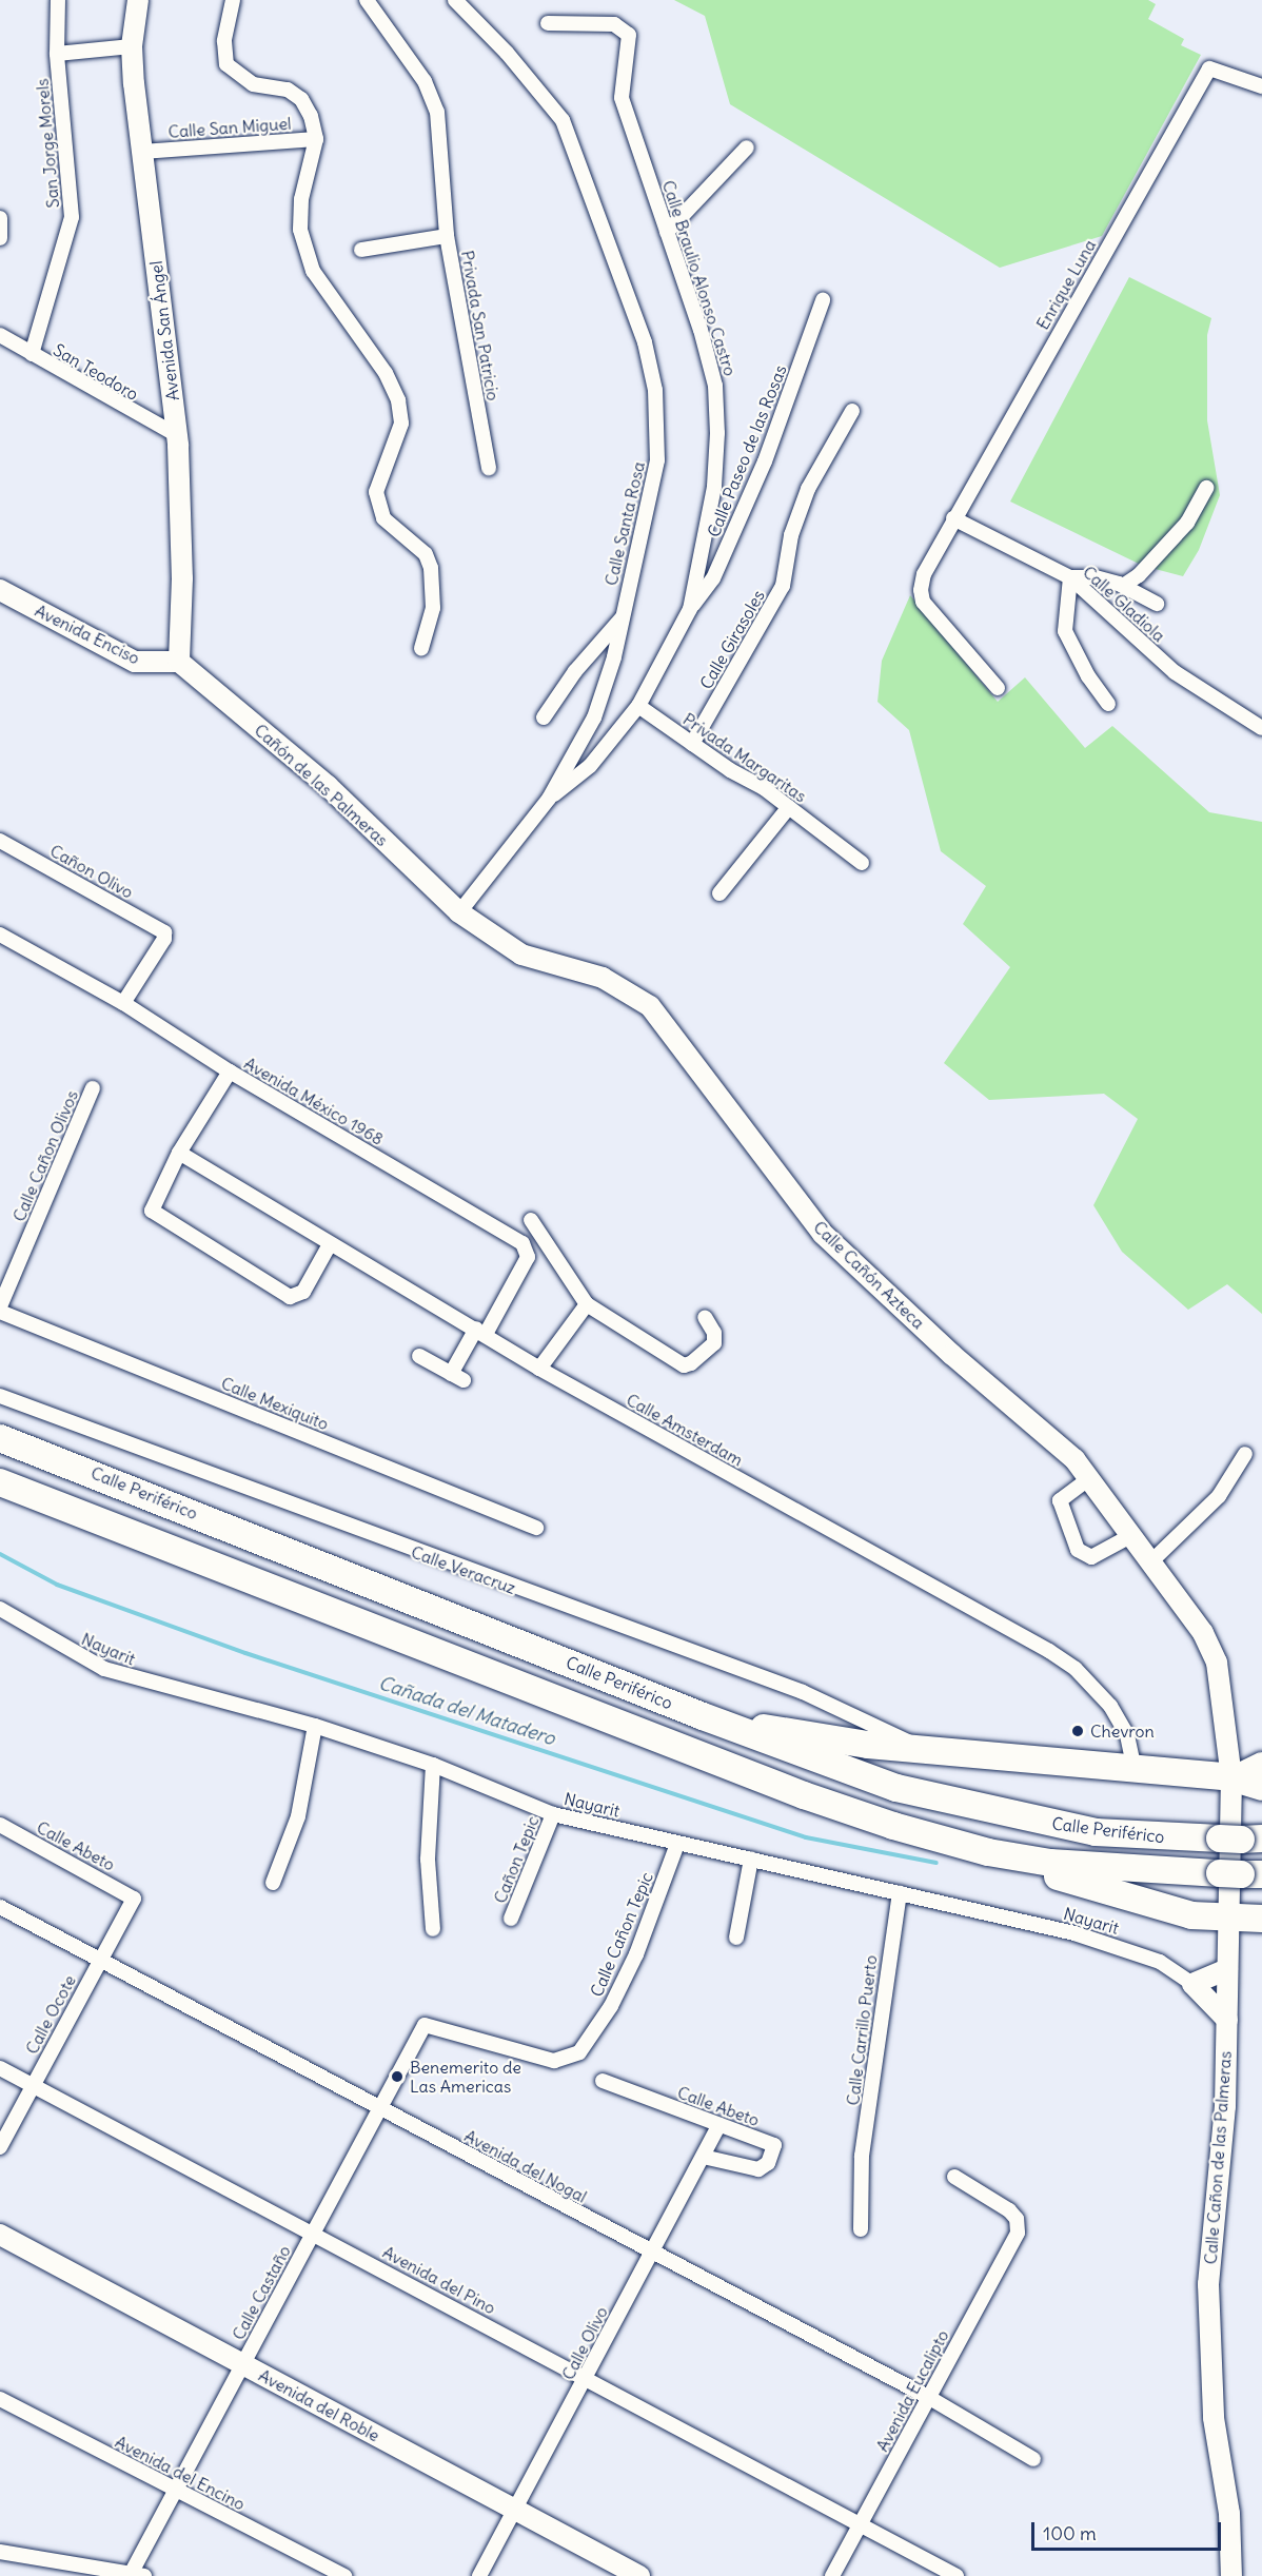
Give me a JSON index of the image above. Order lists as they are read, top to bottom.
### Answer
{
  "streets": {
    "highway": ["Calle Periférico"],
    "main road": [
      "Avenida San Ángel",
      "Avenida Enciso",
      "Cañón de las Palmeras",
      "Calle Cañón Azteca",
      "Calle Cañon de las Palmeras",
      "Avenida del Roble"
    ],
    "street": [
      "Calle San Miguel",
      "San Jorge Morels",
      "Calle Braulio Alonso Castro",
      "Enrique Luna",
      "Privada San Patricio",
      "San Teodoro",
      "Calle Paseo de las Rosas",
      "Calle Santa Rosa",
      "Calle Gladiola",
      "Calle Girasoles",
      "Privada Margaritas",
      "Cañon Olivo",
      "Avenida México 1968",
      "Calle Cañon Olivos",
      "Calle Mexiquito",
      "Calle Amsterdam",
      "Calle Veracruz",
      "Nayarit",
      "Calle Abeto",
      "Cañon Tepic",
      "Calle Cañon Tepic",
      "Calle Ocote",
      "Calle Carrillo Puerto",
      "Avenida del Nogal",
      "Avenida del Pino",
      "Calle Castaño",
      "Calle Olivo",
      "Avenida Eucalipto",
      "Avenida del Encino"
    ]
  },
  "crossings": [
    ["Calle San Miguel", "Avenida San Ángel"],
    ["San Jorge Morels", "San Teodoro"],
    ["Calle Braulio Alonso Castro", "Calle Paseo de las Rosas"],
    ["Calle Braulio Alonso Castro", "Calle Santa Rosa"],
    ["Calle Braulio Alonso Castro", "Privada Margaritas"],
    ["Enrique Luna", "Calle Gladiola"],
    ["Avenida San Ángel", "San Teodoro"],
    ["Avenida San Ángel", "Avenida Enciso"],
    ["Avenida San Ángel", "Cañón de las Palmeras"],
    ["Calle Santa Rosa", "Cañón de las Palmeras"],
    ["Calle Santa Rosa", "Calle Cañón Azteca"],
    ["Avenida Enciso", "Cañón de las Palmeras"],
    ["Calle Girasoles", "Privada Margaritas"],
    ["Cañón de las Palmeras", "Calle Cañón Azteca"],
    ["Cañon Olivo", "Avenida México 1968"],
    ["Avenida México 1968", "Calle Amsterdam"],
    ["Calle Cañón Azteca", "Calle Cañon de las Palmeras"],
    ["Nayarit", "Cañon Tepic"],
    ["Nayarit", "Calle Cañon Tepic"],
    ["Nayarit", "Calle Carrillo Puerto"],
    ["Calle Abeto", "Calle Ocote"],
    ["Calle Abeto", "Calle Olivo"],
    ["Calle Cañon Tepic", "Calle Castaño"],
    ["Calle Ocote", "Avenida del Nogal"],
    ["Calle Ocote", "Avenida del Pino"],
    ["Avenida del Nogal", "Calle Castaño"],
    ["Avenida del Nogal", "Calle Olivo"],
    ["Avenida del Nogal", "Avenida Eucalipto"],
    ["Avenida del Pino", "Calle Castaño"],
    ["Avenida del Pino", "Calle Olivo"],
    ["Avenida del Pino", "Avenida Eucalipto"],
    ["Calle Castaño", "Avenida del Roble"],
    ["Calle Castaño", "Avenida del Encino"],
    ["Calle Olivo", "Avenida del Roble"]
  ],
  "water": ["Cañada del Matadero"],
  "places": ["Chevron", "Benemerito de Las Americas"],
  "scale_bar": "100 m"
}
